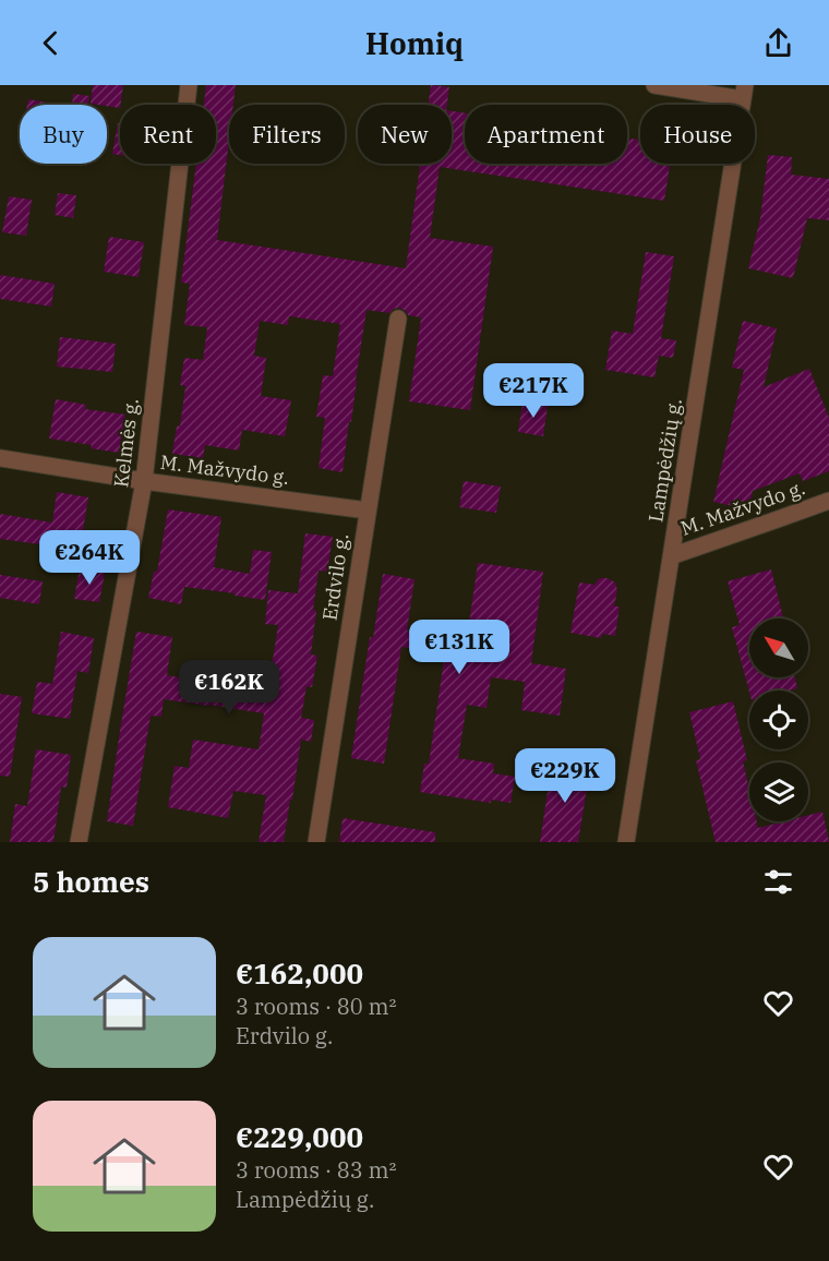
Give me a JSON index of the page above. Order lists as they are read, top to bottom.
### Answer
{
  "streets": {
    "street": [
      "Kelmės g.",
      "Lampėdžių g.",
      "M. Mažvydo g.",
      "Erdvilo g."
    ]
  },
  "crossings": [
    ["Kelmės g.", "M. Mažvydo g."],
    ["Lampėdžių g.", "M. Mažvydo g."],
    ["M. Mažvydo g.", "Erdvilo g."]
  ],
  "north": "top left",
  "page": {
    "header": "Homiq",
    "chip": [
      "Buy",
      "Rent",
      "Filters",
      "New",
      "Apartment",
      "House"
    ],
    "price": [
      "€217K",
      "€264K",
      "€131K",
      "€162K",
      "€229K"
    ],
    "heading": "5 homes",
    "list": [
      {
        "name": "€162,000",
        "note": "3 rooms · 80 m² · Erdvilo g."
      },
      {
        "name": "€229,000",
        "note": "3 rooms · 83 m² · Lampėdžių g."
      }
    ]
  }
}
